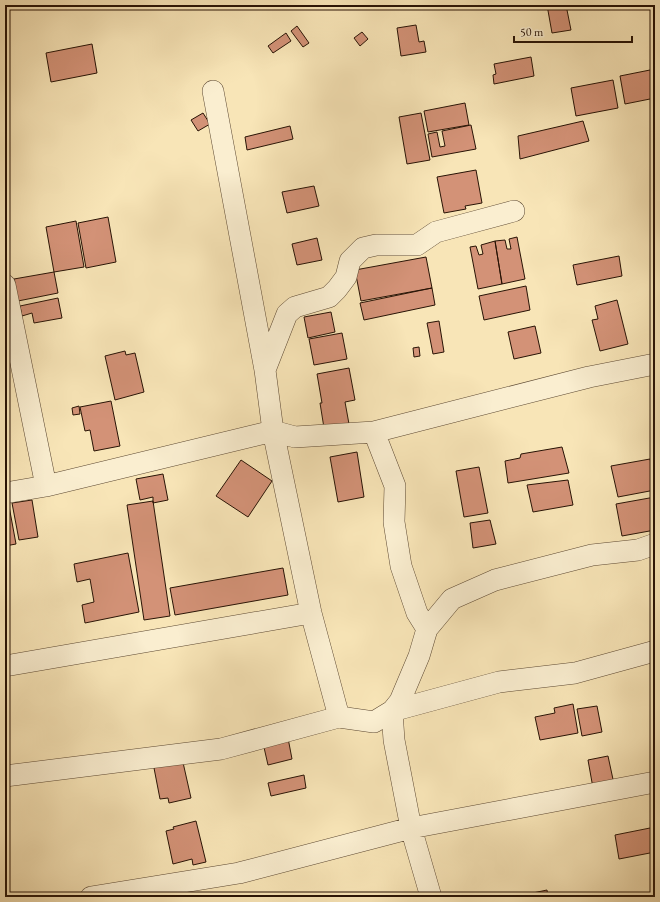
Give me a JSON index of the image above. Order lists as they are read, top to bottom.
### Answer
{
  "scale_bar": "50 m"
}
